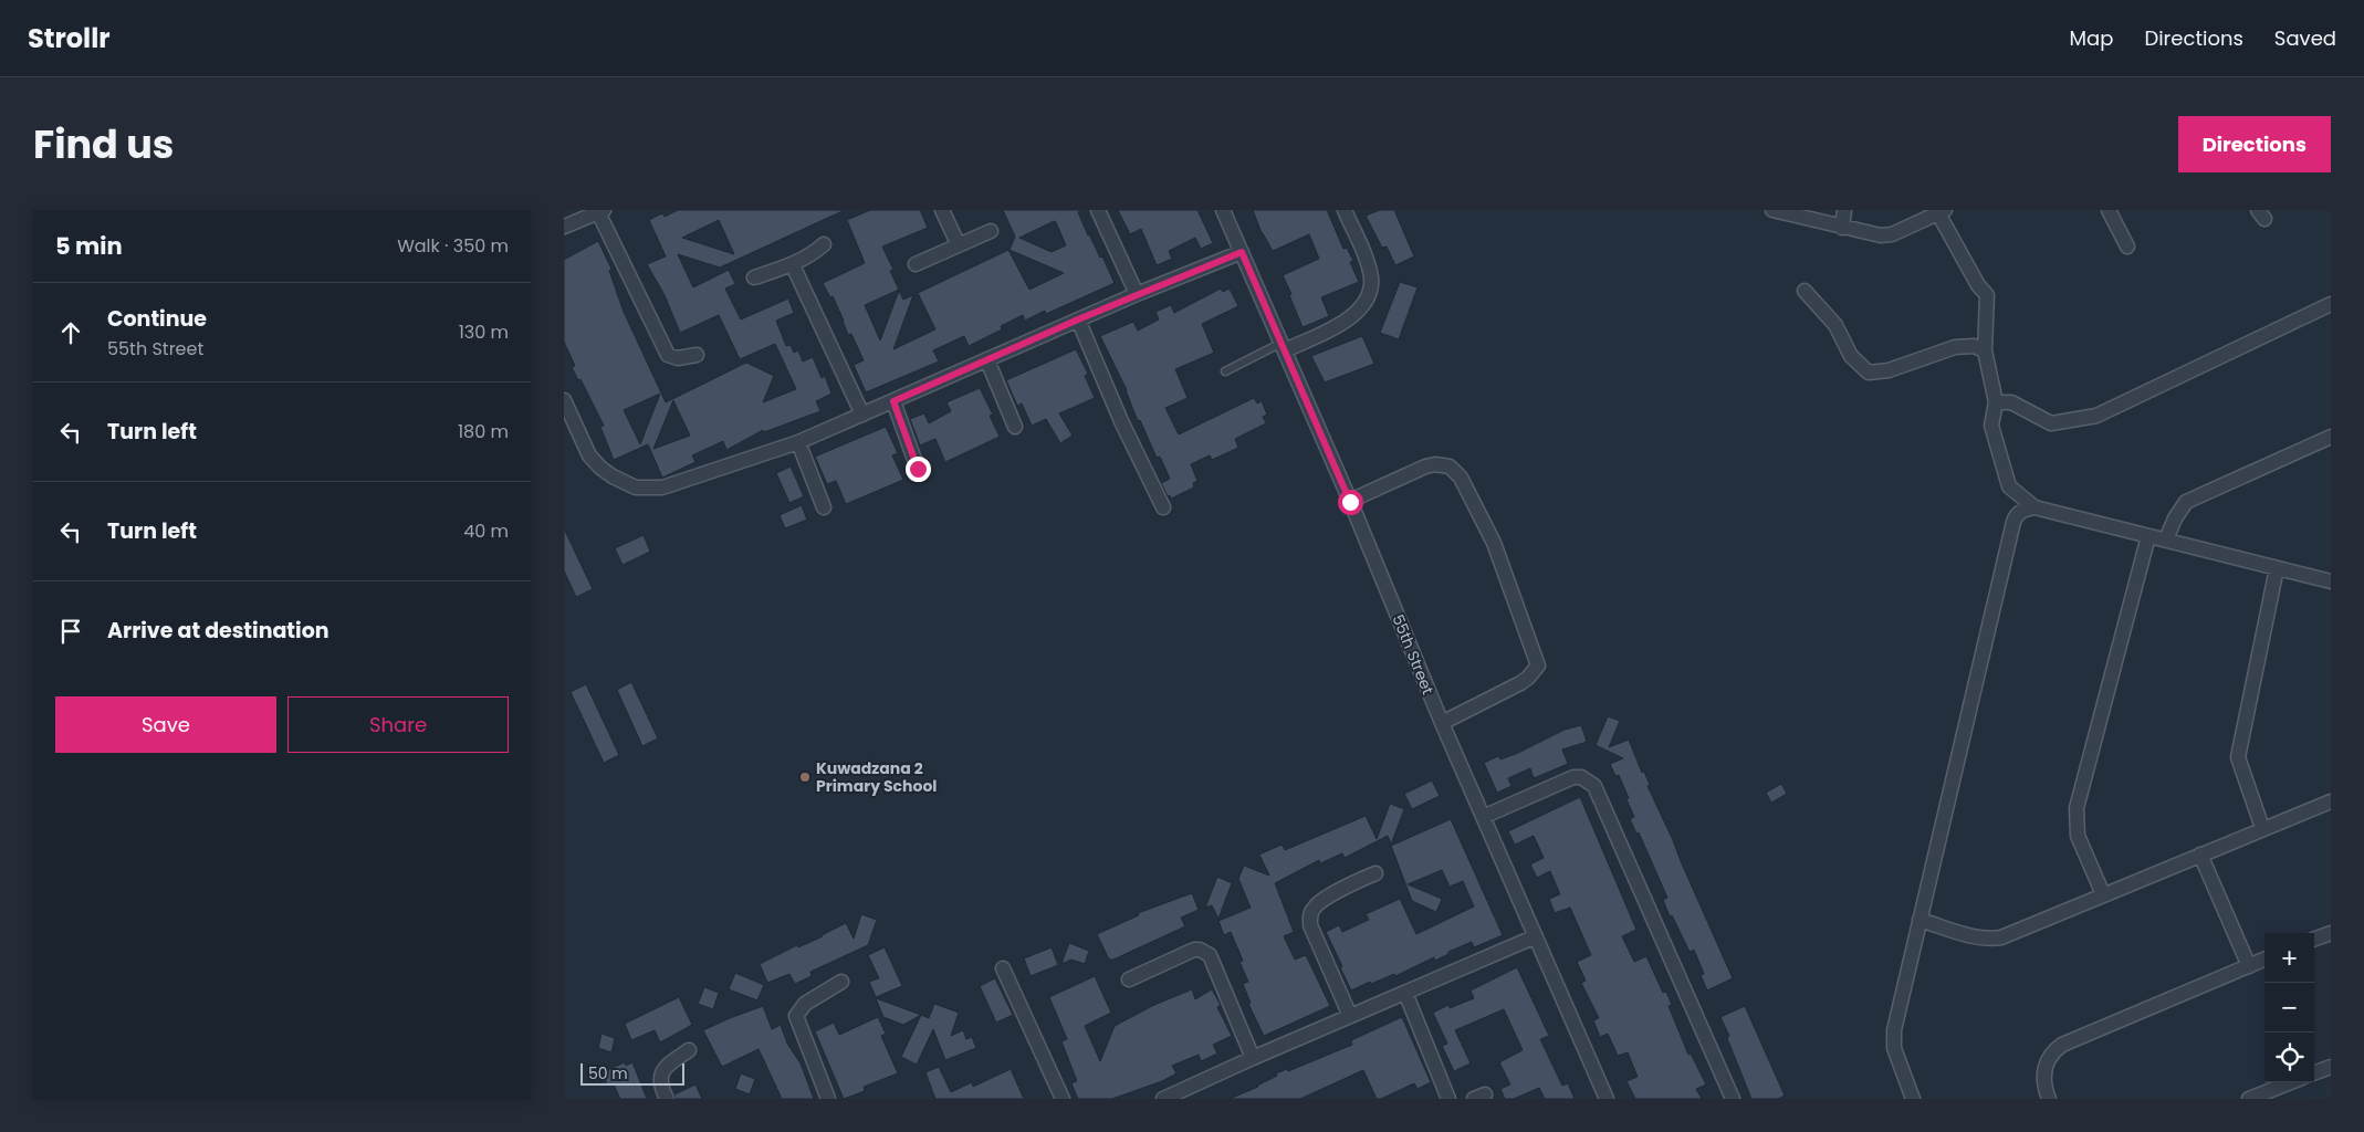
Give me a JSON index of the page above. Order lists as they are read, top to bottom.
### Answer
{
  "streets": {
    "street": ["55th Street"]
  },
  "places": ["Kuwadzana 2 Primary School"],
  "scale_bar": "50 m",
  "page": {
    "header": "Strollr",
    "nav": ["Map", "Directions", "Saved"],
    "title": "Find us",
    "buttons": [
      "Directions",
      ["Save", "Share"]
    ],
    "heading": ["5 min", "Walk · 350 m"],
    "list": [
      ["Continue", "55th Street", "130 m"],
      ["Turn left", "180 m"],
      ["Turn left", "40 m"],
      "Arrive at destination"
    ],
    "map_buttons": ["+", "−"],
    "scale": "50 m"
  }
}
